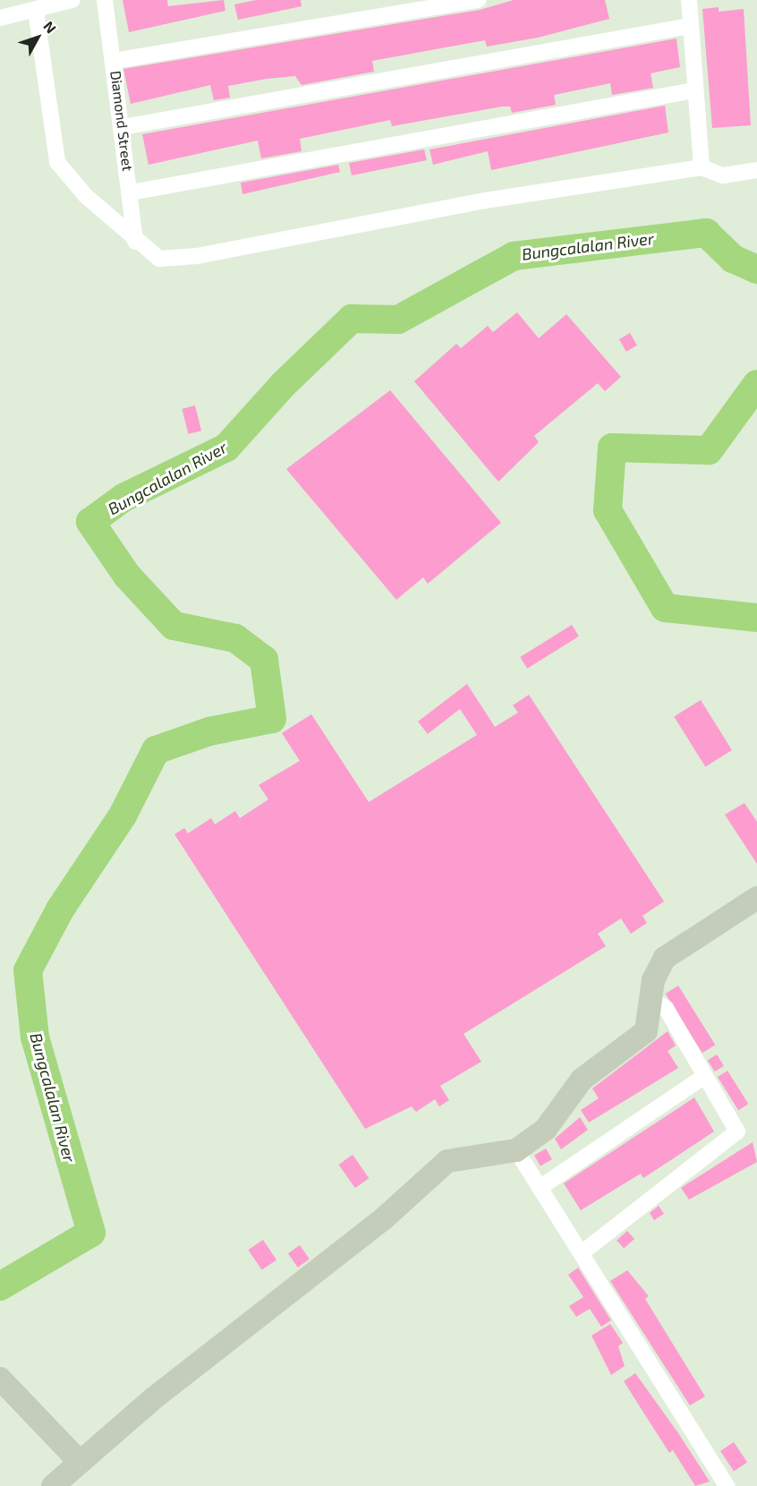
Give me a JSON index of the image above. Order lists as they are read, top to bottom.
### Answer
{
  "streets": {
    "street": ["Diamond Street"]
  },
  "water": ["Bungcalalan River"],
  "north": "top right"
}
